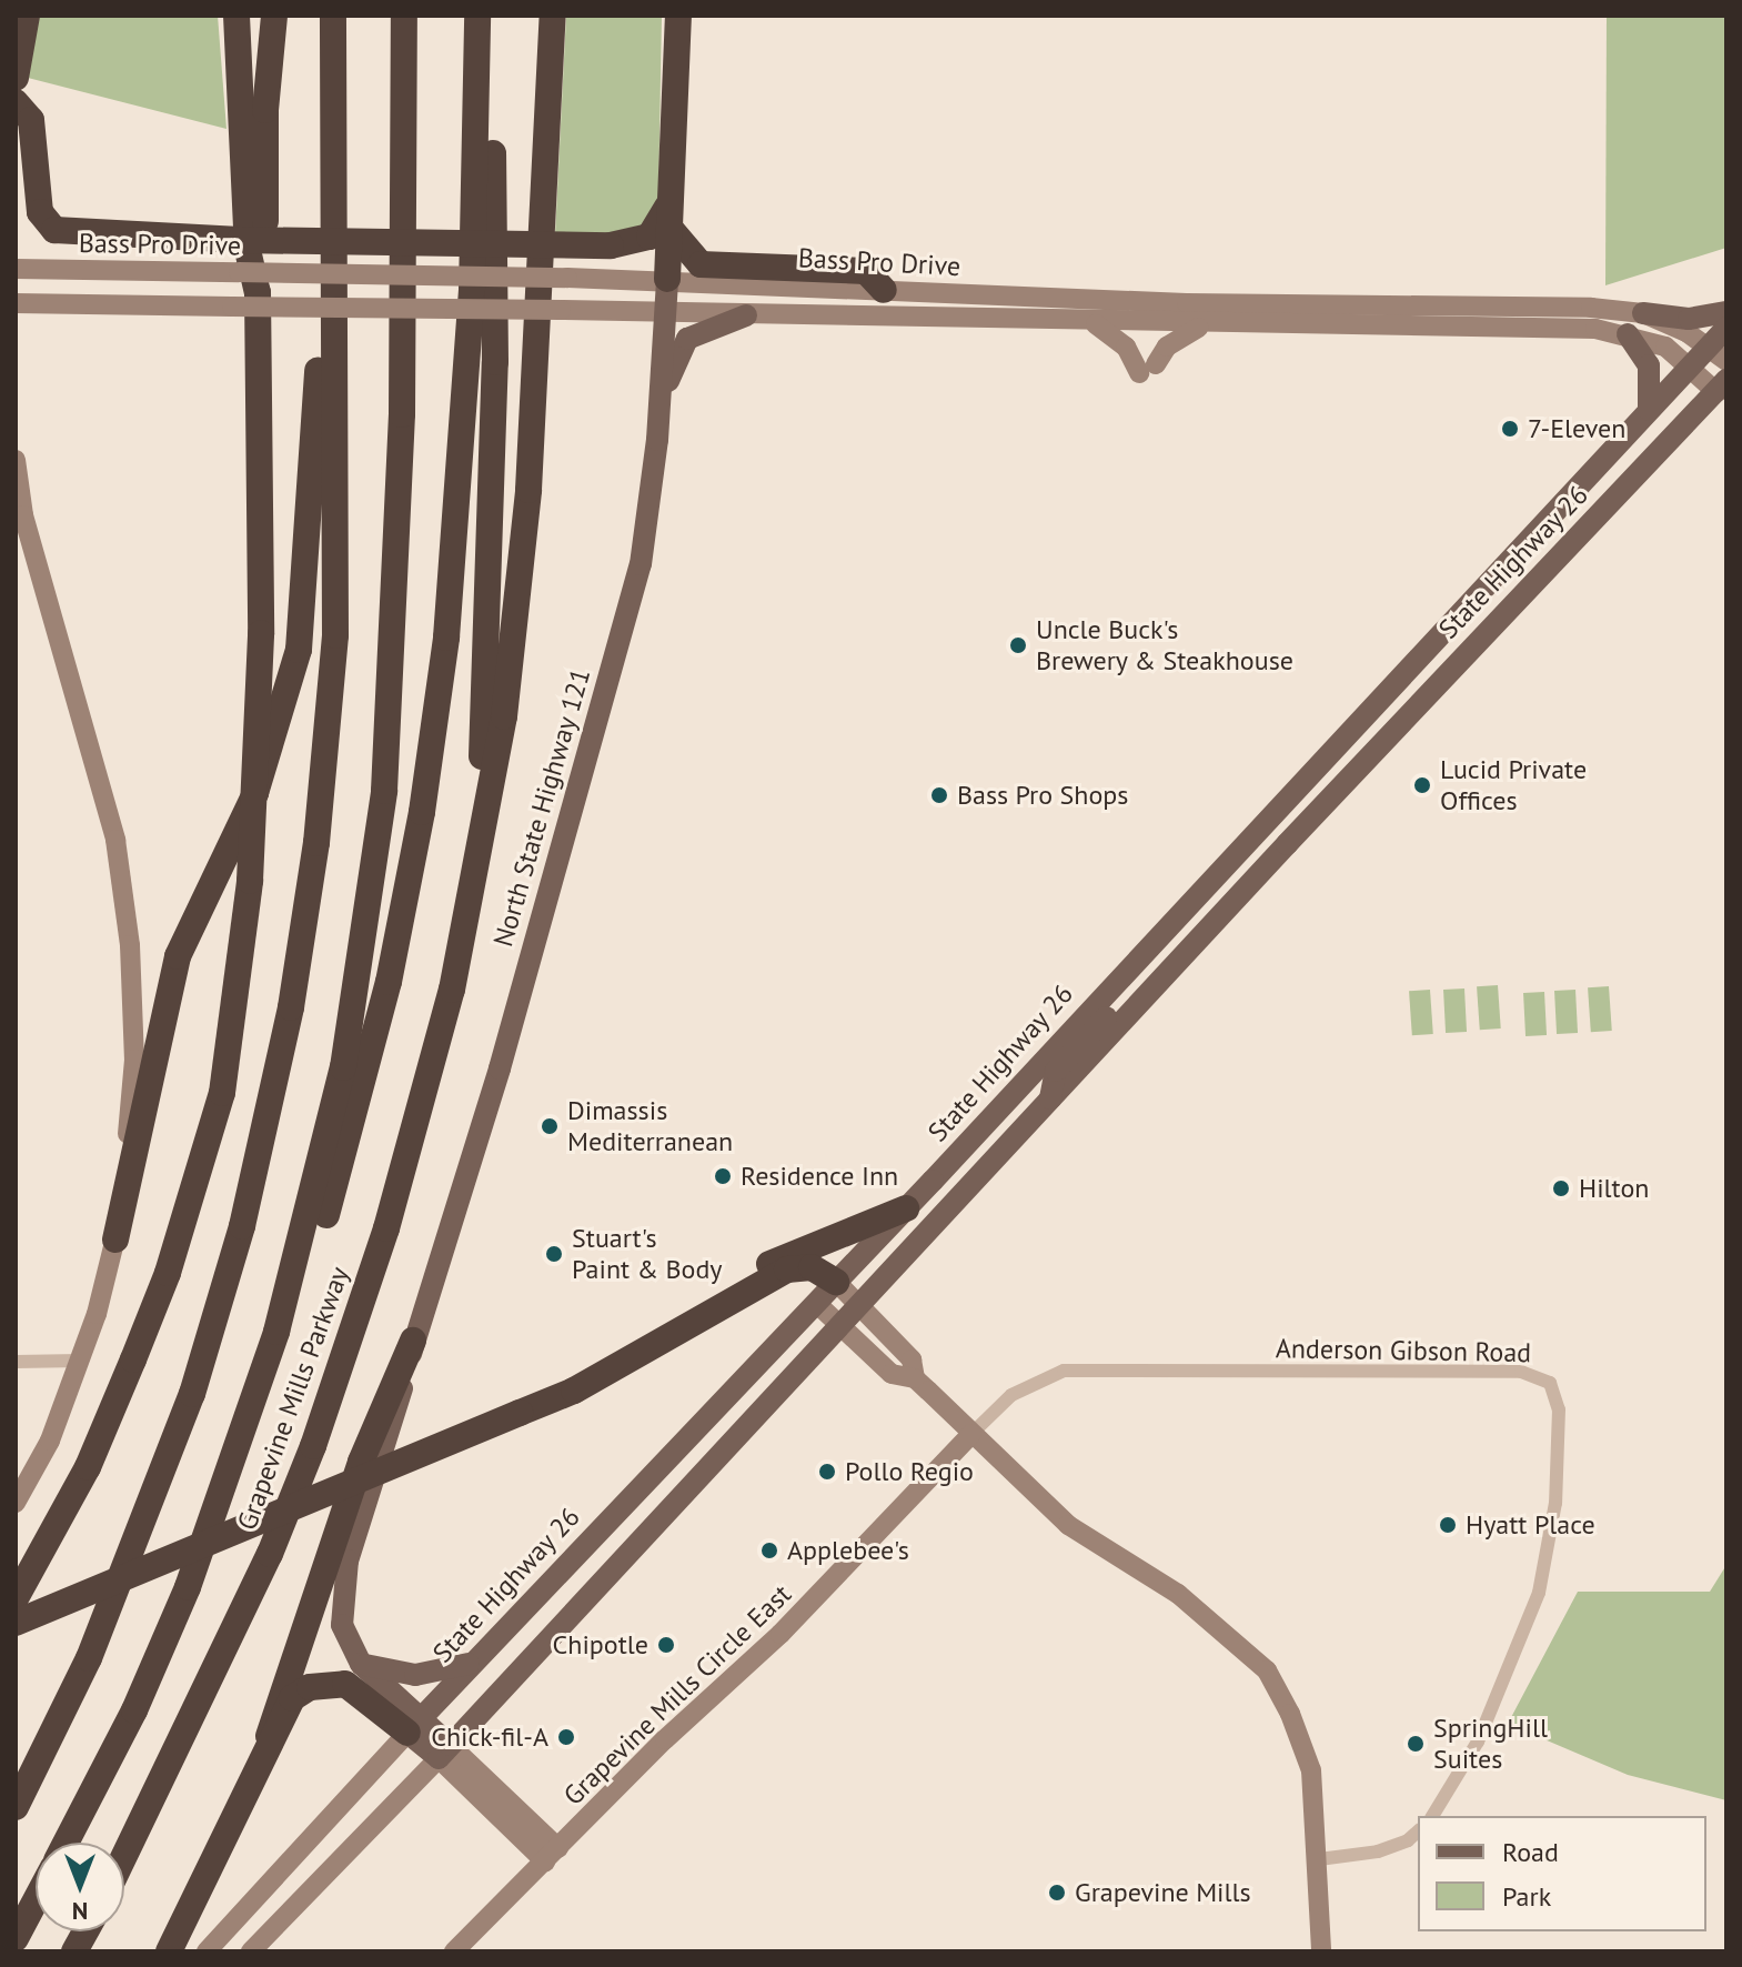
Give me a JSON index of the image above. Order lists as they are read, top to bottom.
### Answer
{
  "streets": {
    "highway": ["Grapevine Mills Parkway"],
    "main road": [
      "Bass Pro Drive",
      "State Highway 26",
      "North State Highway 121",
      "Grapevine Mills Circle East"
    ],
    "street": ["Anderson Gibson Road"]
  },
  "crossings": [
    ["Bass Pro Drive", "State Highway 26"],
    ["Bass Pro Drive", "North State Highway 121"],
    ["Anderson Gibson Road", "Grapevine Mills Circle East"]
  ],
  "places": [
    "7-Eleven",
    "Uncle Buck's Brewery & Steakhouse",
    "Lucid Private Offices",
    "Bass Pro Shops",
    "Dimassis Mediterranean",
    "Residence Inn",
    "Hilton",
    "Stuart's Paint & Body",
    "Pollo Regio",
    "Hyatt Place",
    "Applebee's",
    "Chipotle",
    "Chick-fil-A",
    "SpringHill Suites",
    "Grapevine Mills"
  ],
  "legend": ["Road", "Park"],
  "north": "bottom"
}
